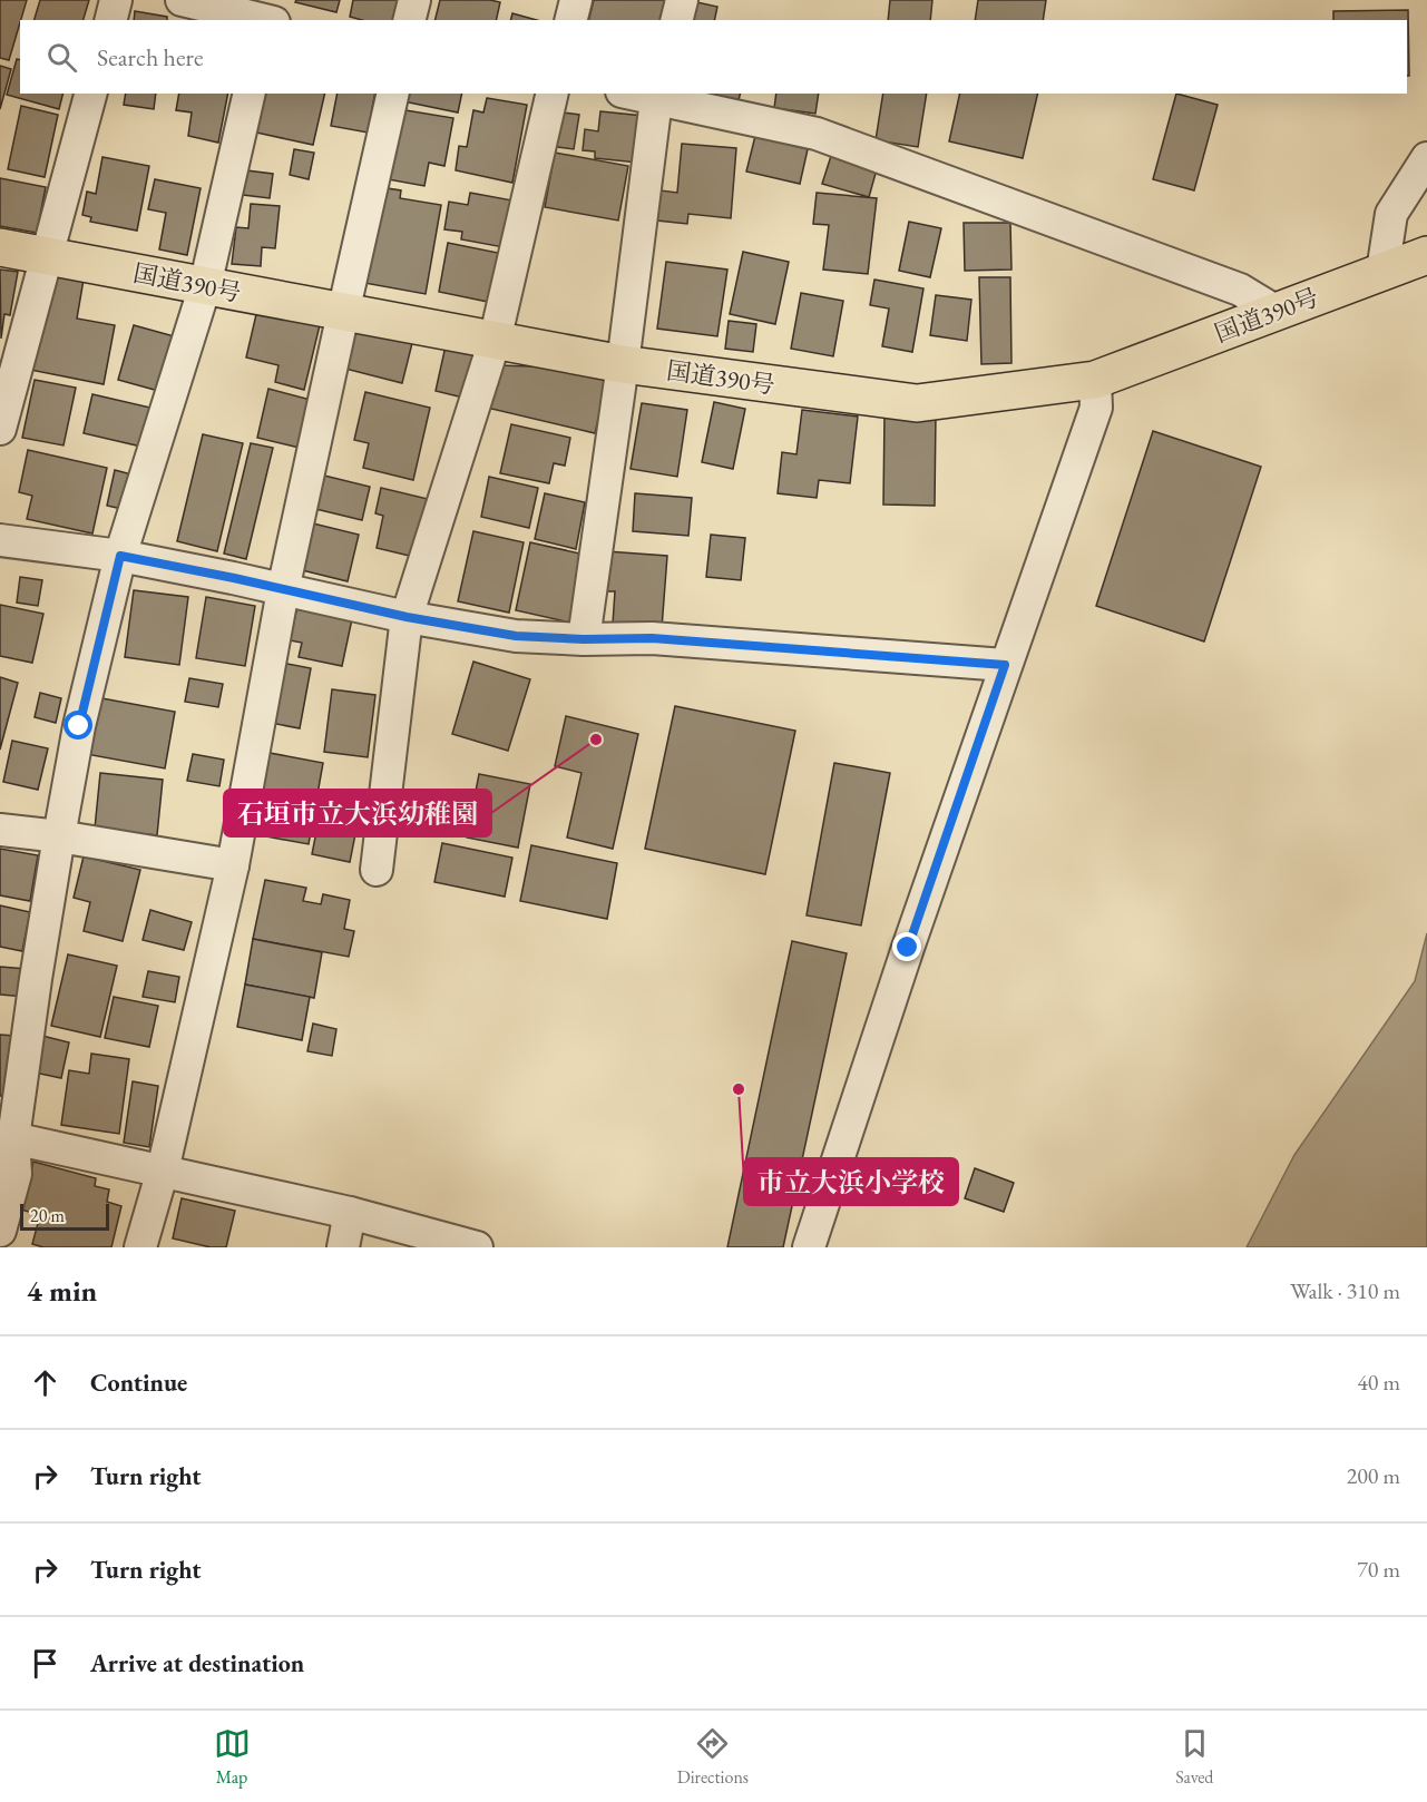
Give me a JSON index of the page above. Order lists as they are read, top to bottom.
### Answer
{
  "streets": {
    "highway": ["国道390号"]
  },
  "places": ["石垣市立大浜幼稚園", "市立大浜小学校"],
  "scale_bar": "20 m",
  "page": {
    "search": "Search here",
    "scale": "20 m",
    "heading": ["4 min", "Walk · 310 m"],
    "list": [
      ["Continue", "40 m"],
      ["Turn right", "200 m"],
      ["Turn right", "70 m"],
      "Arrive at destination"
    ],
    "nav": ["Map", "Directions", "Saved"]
  }
}
